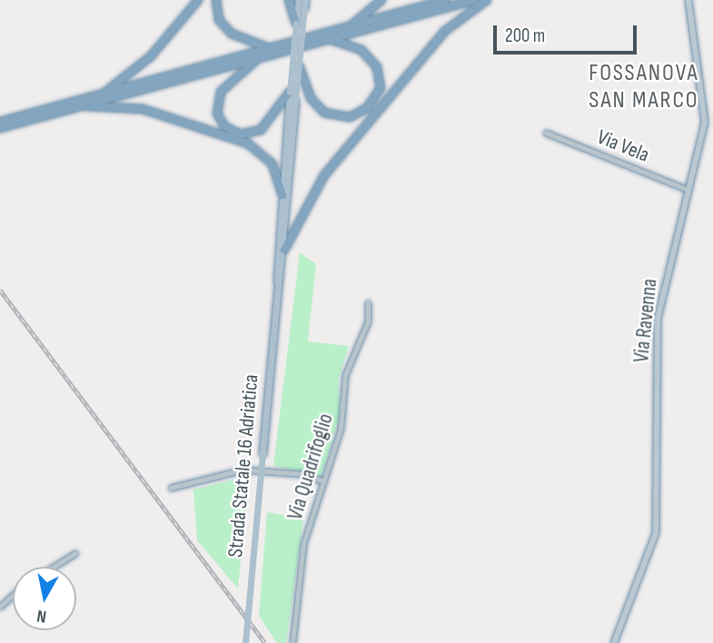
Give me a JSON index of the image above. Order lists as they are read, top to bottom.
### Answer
{
  "streets": {
    "main road": ["Via Ravenna", "Strada Statale 16 Adriatica"],
    "street": ["Via Vela", "Via Quadrifoglio"]
  },
  "crossings": [
    ["Via Vela", "Via Ravenna"]
  ],
  "districts": ["FOSSANOVA SAN MARCO"],
  "scale_bar": "200 m",
  "north": "bottom"
}
